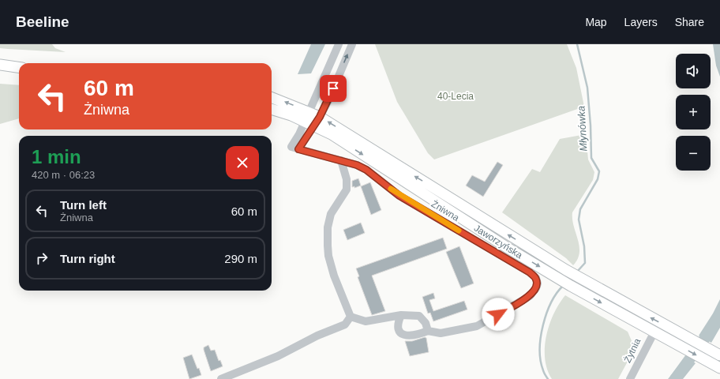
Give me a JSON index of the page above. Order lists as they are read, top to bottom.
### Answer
{
  "streets": {
    "main road": ["Jaworzyńska"],
    "street": ["Żniwna", "Żytnia"]
  },
  "crossings": [
    ["Jaworzyńska", "Żytnia"]
  ],
  "water": ["Młynówka"],
  "parks": ["40-Lecia"],
  "page": {
    "header": "Beeline",
    "nav": ["Map", "Layers", "Share"],
    "map_buttons": ["+", "−"],
    "turn": ["60 m", "Żniwna"],
    "heading": ["1 min", "420 m · 06:23"],
    "list": [
      {
        "name": "Turn left",
        "note": "Żniwna",
        "value": "60 m"
      },
      {
        "name": "Turn right",
        "value": "290 m"
      }
    ]
  }
}
